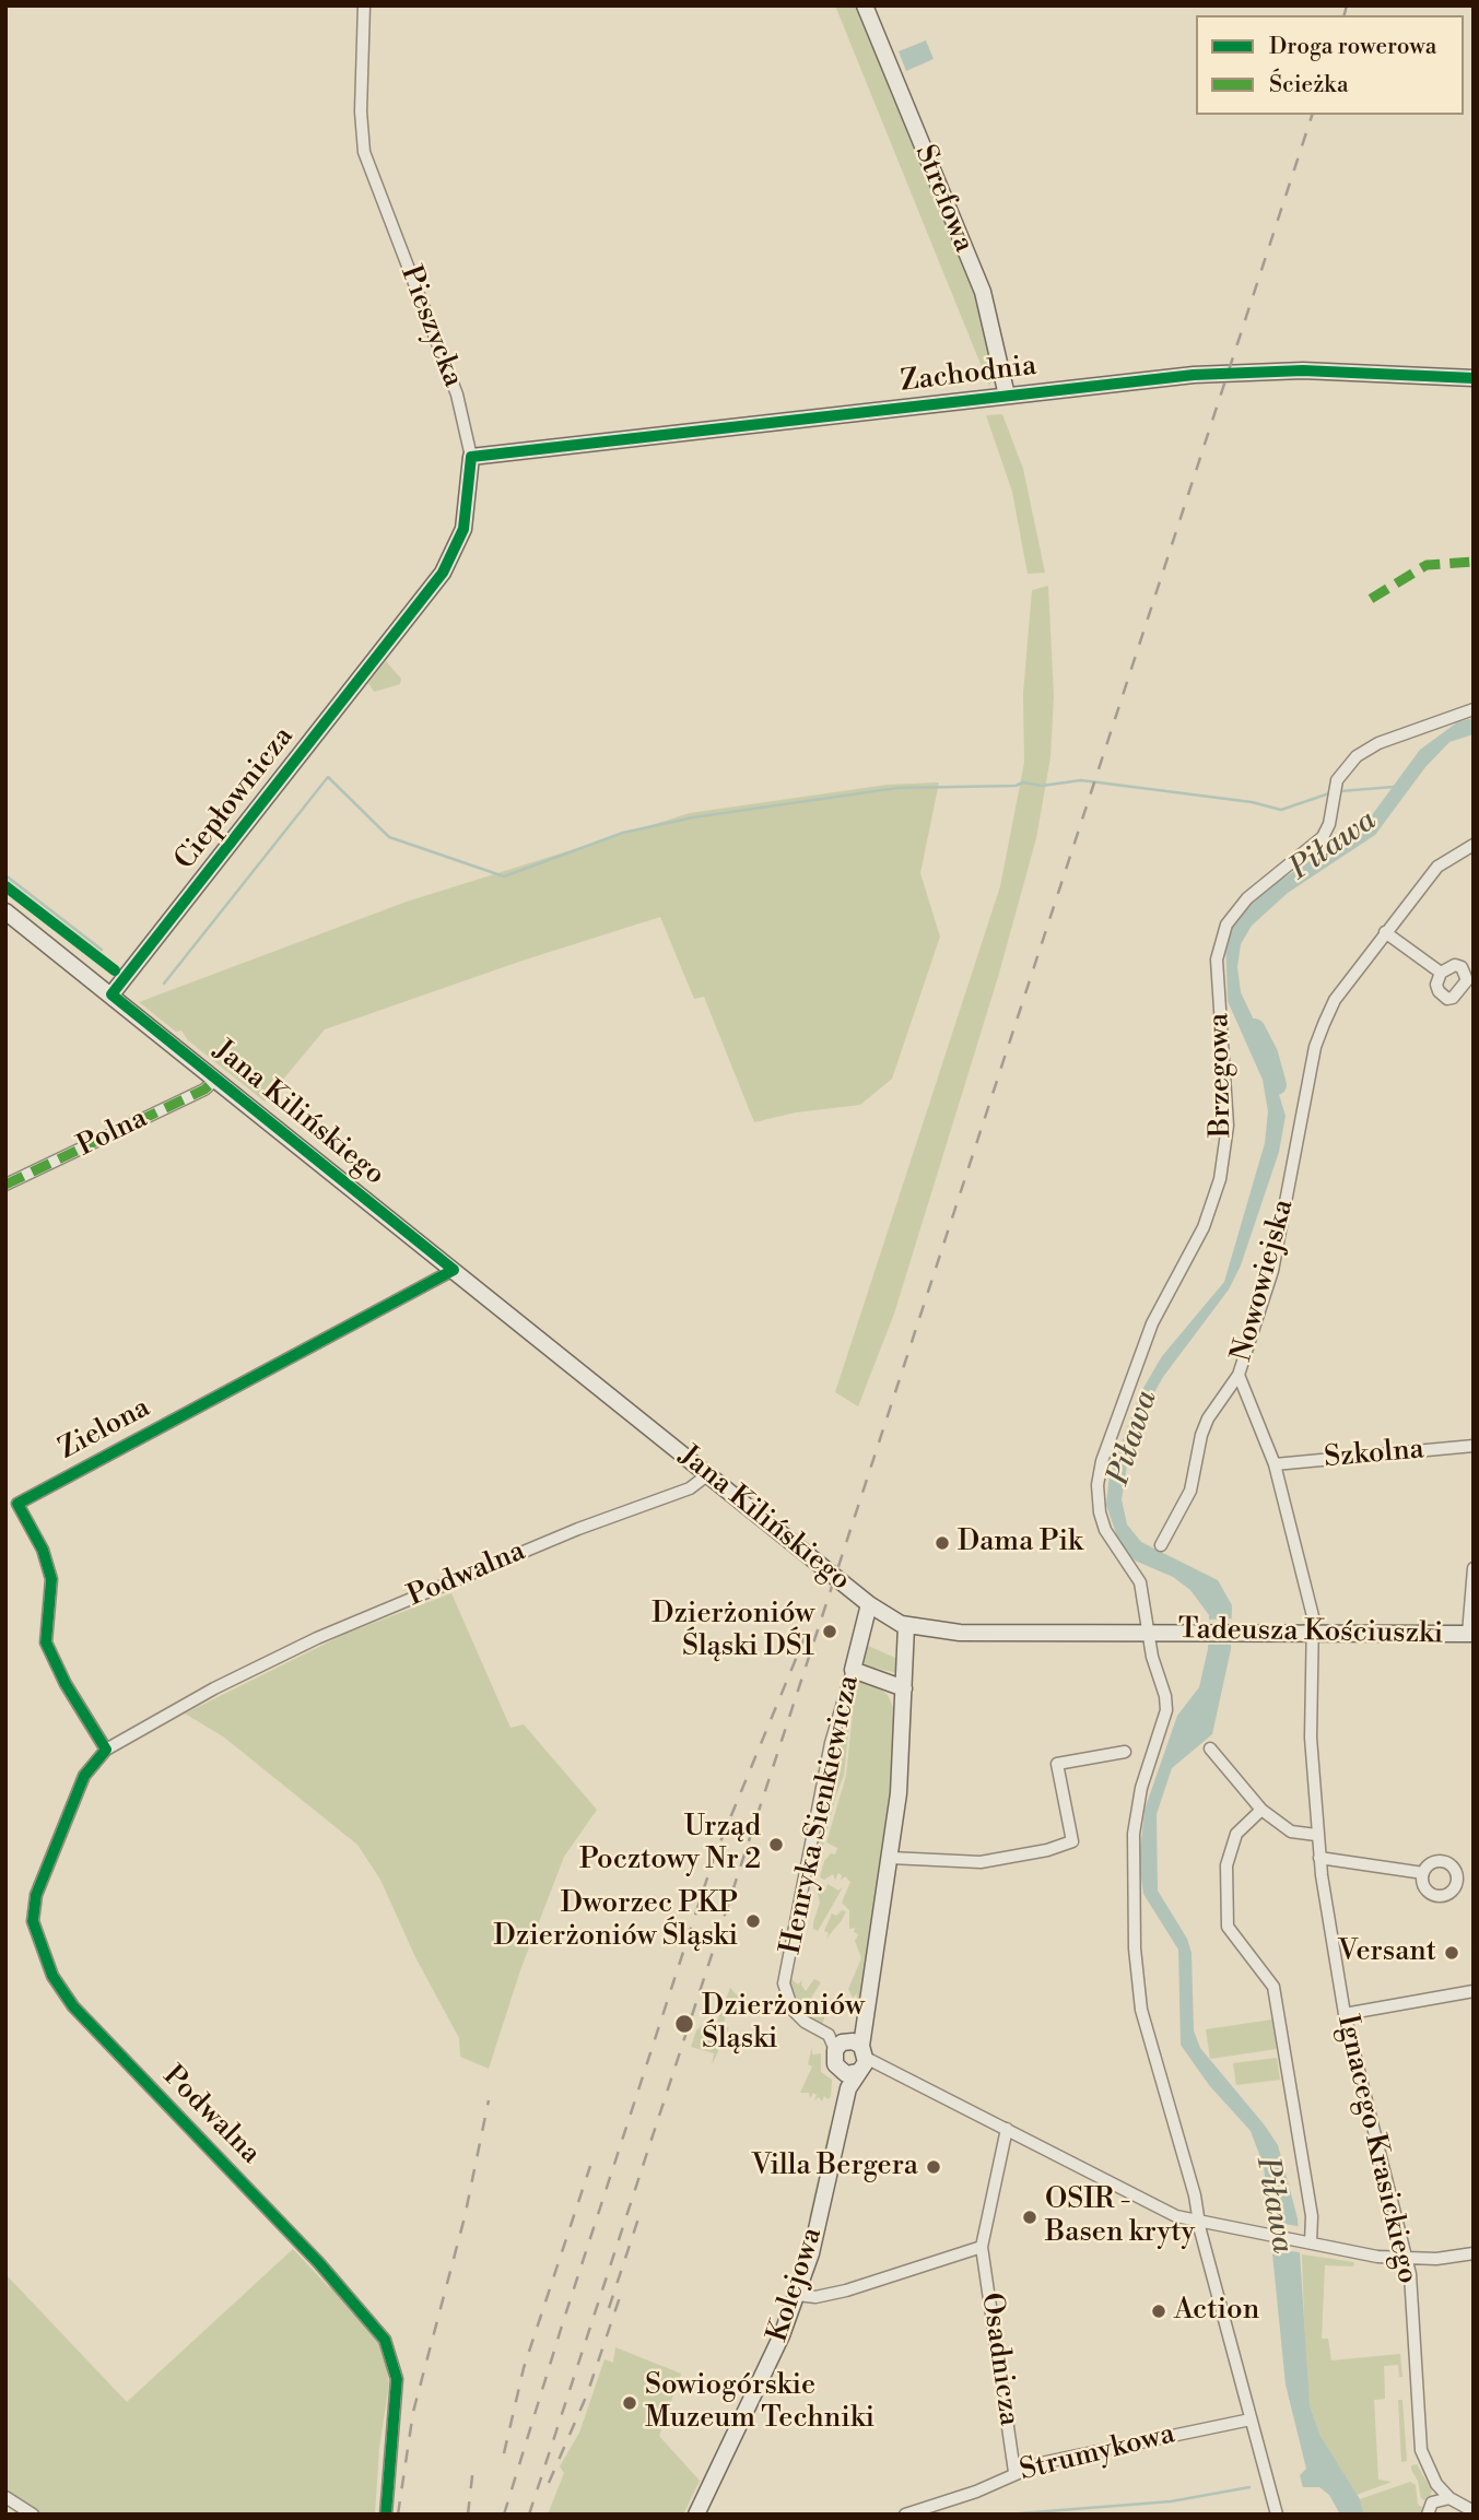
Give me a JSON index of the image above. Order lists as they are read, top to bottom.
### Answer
{
  "streets": {
    "street": [
      "Strefowa",
      "Pieszycka",
      "Zachodnia",
      "Ciepłownicza",
      "Brzegowa",
      "Jana Kilińskiego",
      "Polna",
      "Nowowiejska",
      "Zielona",
      "Szkolna",
      "Podwalna",
      "Tadeusza Kościuszki",
      "Henryka Sienkiewicza",
      "Ignacego Krasickiego",
      "Kolejowa",
      "Osadnicza",
      "Strumykowa"
    ]
  },
  "crossings": [
    ["Strefowa", "Zachodnia"],
    ["Pieszycka", "Zachodnia"],
    ["Pieszycka", "Ciepłownicza"],
    ["Ciepłownicza", "Jana Kilińskiego"],
    ["Brzegowa", "Jana Kilińskiego"],
    ["Brzegowa", "Tadeusza Kościuszki"],
    ["Brzegowa", "Strumykowa"],
    ["Jana Kilińskiego", "Polna"],
    ["Jana Kilińskiego", "Zielona"],
    ["Jana Kilińskiego", "Podwalna"],
    ["Jana Kilińskiego", "Tadeusza Kościuszki"],
    ["Jana Kilińskiego", "Henryka Sienkiewicza"],
    ["Nowowiejska", "Szkolna"],
    ["Nowowiejska", "Tadeusza Kościuszki"],
    ["Nowowiejska", "Ignacego Krasickiego"],
    ["Zielona", "Podwalna"],
    ["Kolejowa", "Osadnicza"],
    ["Osadnicza", "Strumykowa"]
  ],
  "water": ["Piława"],
  "places": [
    "Dama Pik",
    "Dzierżoniów Śląski DŚ1",
    "Urząd Pocztowy Nr 2",
    "Dworzec PKP Dzierżoniów Śląski",
    "Versant",
    "Dzierżoniów Śląski",
    "Villa Bergera",
    "OSIR - Basen kryty",
    "Action",
    "Sowiogórskie Muzeum Techniki"
  ],
  "legend": ["Droga rowerowa", "Ścieżka"]
}
